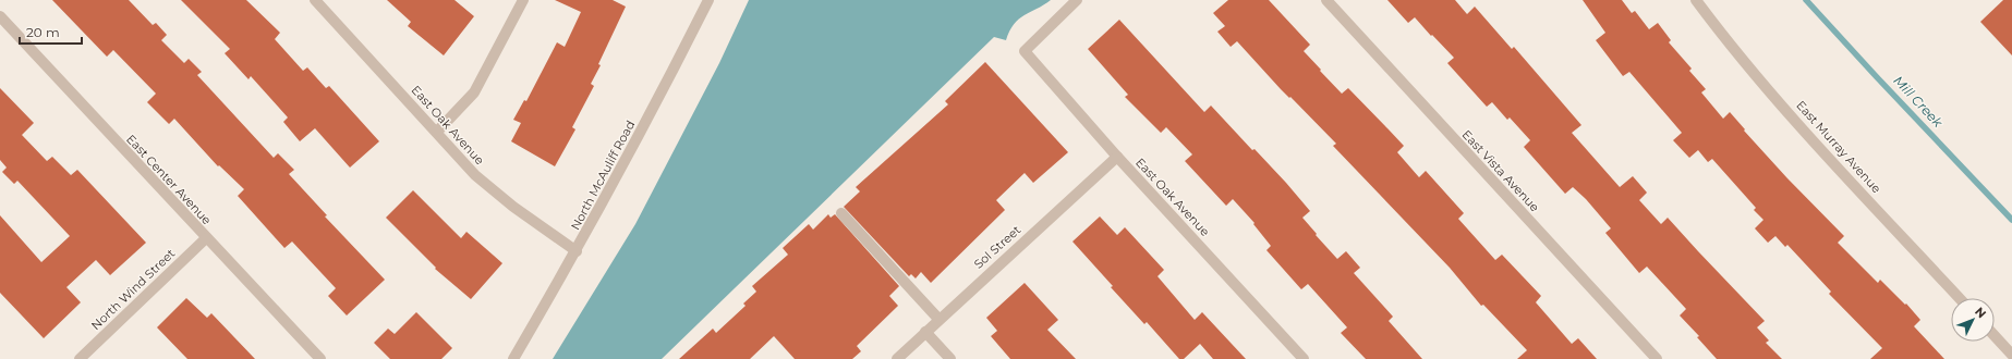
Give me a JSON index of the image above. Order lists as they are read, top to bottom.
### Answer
{
  "streets": {
    "street": [
      "East Oak Avenue",
      "East Murray Avenue",
      "East Vista Avenue",
      "North McAuliff Road",
      "East Center Avenue",
      "Sol Street",
      "North Wind Street"
    ]
  },
  "crossings": [
    ["East Oak Avenue", "North McAuliff Road"],
    ["East Oak Avenue", "Sol Street"],
    ["East Center Avenue", "North Wind Street"]
  ],
  "water": ["Mill Creek"],
  "scale_bar": "20 m",
  "north": "top right"
}
